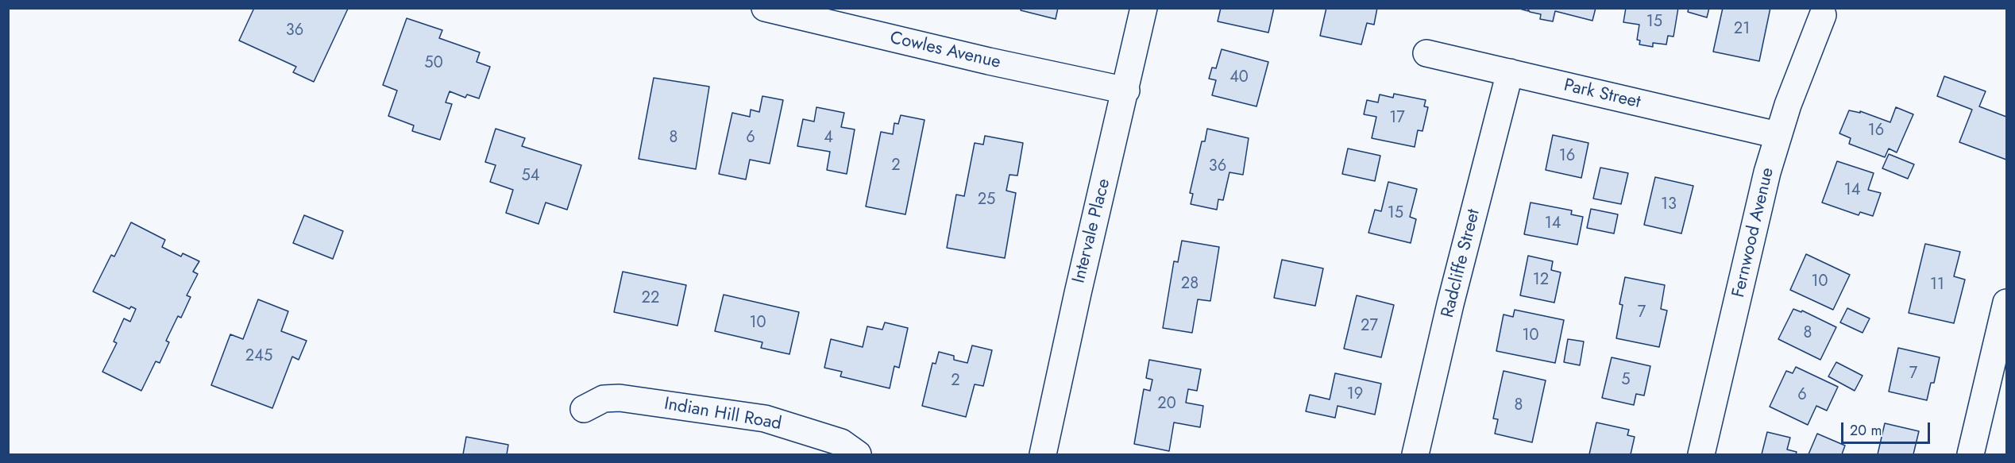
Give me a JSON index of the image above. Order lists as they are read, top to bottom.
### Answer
{
  "streets": {
    "street": [
      "Cowles Avenue",
      "Park Street",
      "Intervale Place",
      "Fernwood Avenue",
      "Radcliffe Street",
      "Indian Hill Road"
    ]
  },
  "crossings": [
    ["Cowles Avenue", "Intervale Place"],
    ["Park Street", "Fernwood Avenue"],
    ["Park Street", "Radcliffe Street"]
  ],
  "house_numbers": [
    "15",
    "21",
    "36",
    "50",
    "40",
    "17",
    "16",
    "8",
    "6",
    "4",
    "16",
    "2",
    "36",
    "54",
    "14",
    "25",
    "13",
    "15",
    "14",
    "12",
    "10",
    "28",
    "11",
    "22",
    "7",
    "10",
    "27",
    "8",
    "10",
    "245",
    "7",
    "5",
    "2",
    "19",
    "6",
    "20",
    "8"
  ],
  "scale_bar": "20 m"
}
